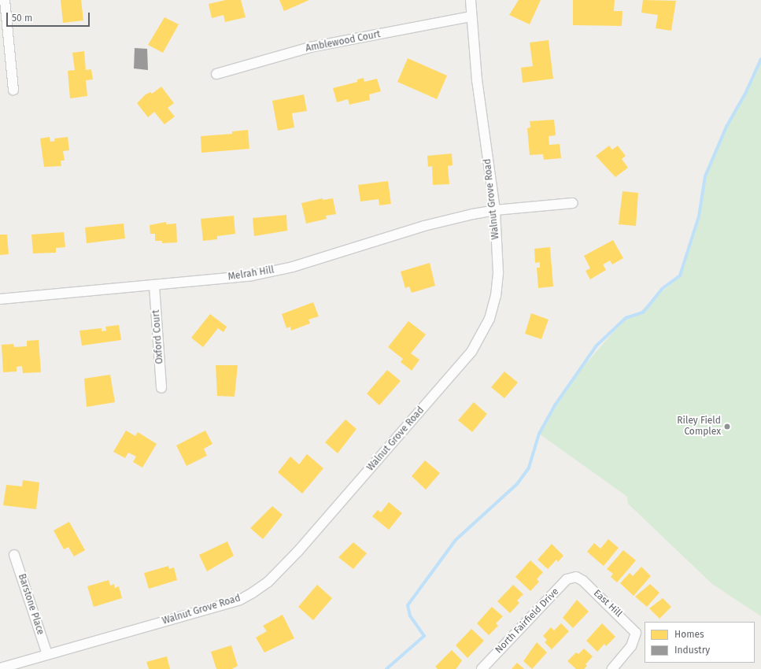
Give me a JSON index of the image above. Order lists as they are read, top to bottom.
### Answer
{
  "streets": {
    "street": [
      "Amblewood Court",
      "Walnut Grove Road",
      "Melrah Hill",
      "Oxford Court",
      "East Hill",
      "Barstone Place",
      "North Fairfield Drive"
    ]
  },
  "crossings": [
    ["Amblewood Court", "Walnut Grove Road"],
    ["Walnut Grove Road", "Melrah Hill"],
    ["Walnut Grove Road", "Barstone Place"],
    ["Melrah Hill", "Oxford Court"],
    ["East Hill", "North Fairfield Drive"]
  ],
  "places": ["Riley Field Complex"],
  "legend": ["Homes", "Industry"],
  "scale_bar": "50 m"
}
